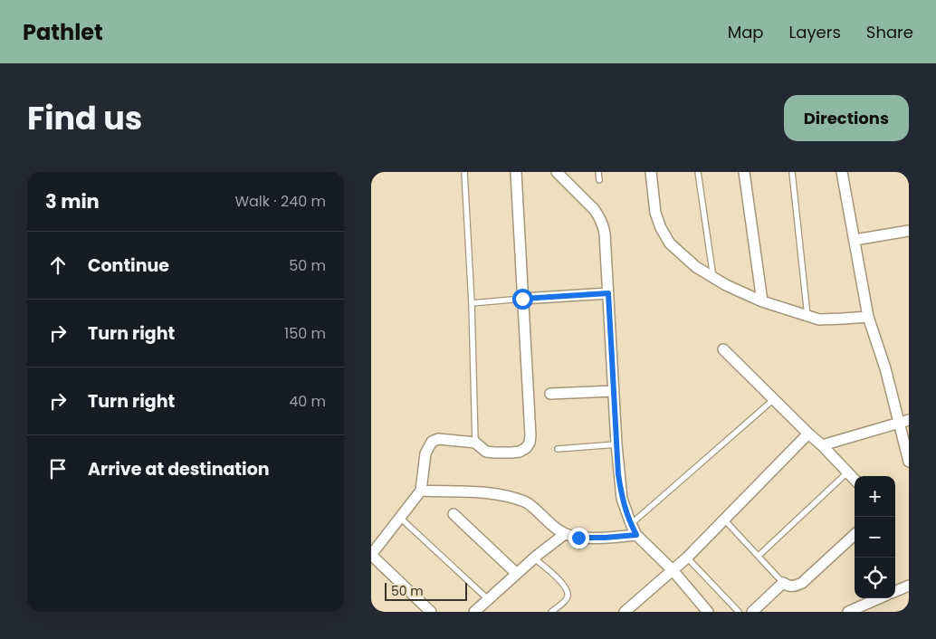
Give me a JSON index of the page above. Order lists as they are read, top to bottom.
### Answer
{
  "scale_bar": "50 m",
  "page": {
    "header": "Pathlet",
    "nav": ["Map", "Layers", "Share"],
    "title": "Find us",
    "buttons": "Directions",
    "heading": ["3 min", "Walk · 240 m"],
    "list": [
      ["Continue", "50 m"],
      ["Turn right", "150 m"],
      ["Turn right", "40 m"],
      "Arrive at destination"
    ],
    "map_buttons": ["+", "−"],
    "scale": "50 m"
  }
}
